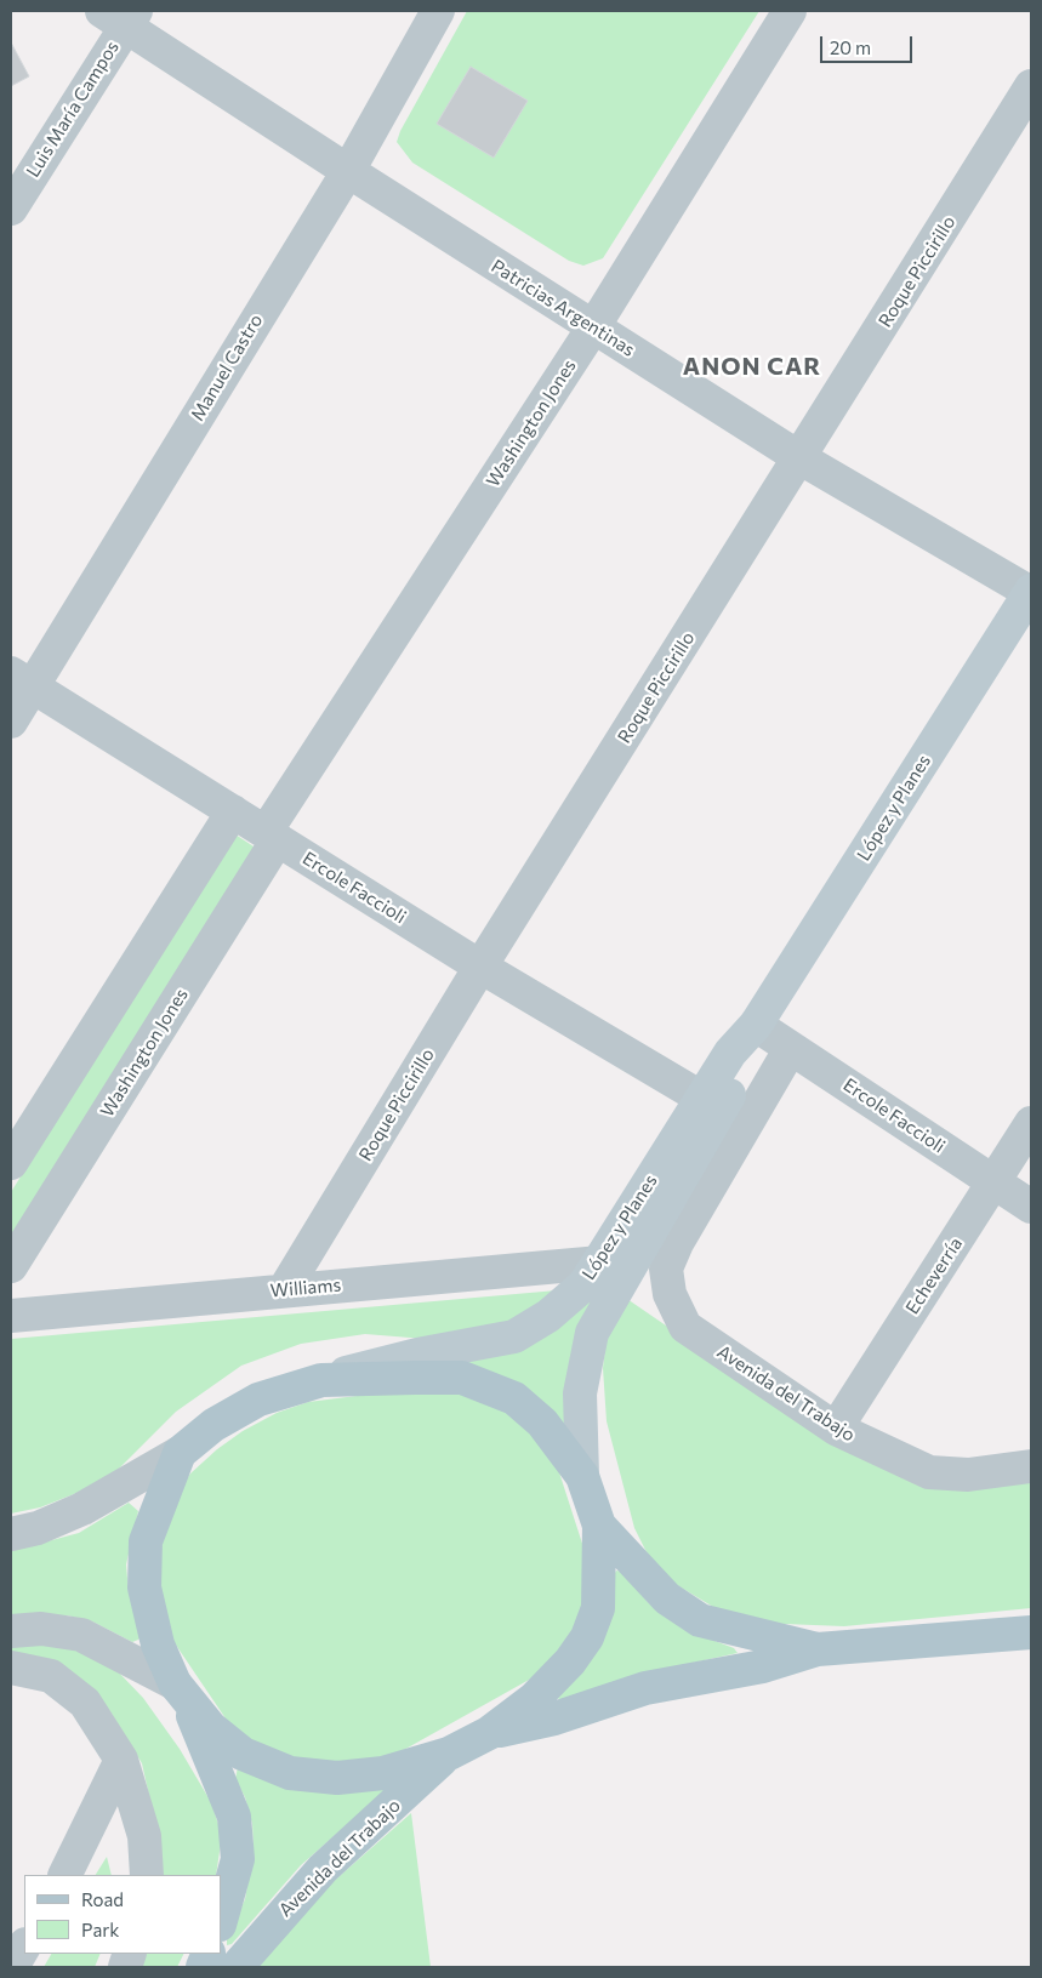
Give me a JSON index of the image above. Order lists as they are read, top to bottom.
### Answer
{
  "streets": {
    "main road": ["López y Planes", "Avenida del Trabajo"],
    "street": [
      "Luis María Campos",
      "Roque Piccirillo",
      "Patricias Argentinas",
      "Manuel Castro",
      "Washington Jones",
      "Ercole Faccioli",
      "Echeverría",
      "Williams"
    ]
  },
  "crossings": [
    ["Luis María Campos", "Patricias Argentinas"],
    ["Roque Piccirillo", "Patricias Argentinas"],
    ["Roque Piccirillo", "Ercole Faccioli"],
    ["Roque Piccirillo", "Williams"],
    ["Patricias Argentinas", "Manuel Castro"],
    ["Patricias Argentinas", "Washington Jones"],
    ["Patricias Argentinas", "López y Planes"],
    ["Manuel Castro", "Ercole Faccioli"],
    ["Washington Jones", "Ercole Faccioli"],
    ["López y Planes", "Ercole Faccioli"],
    ["López y Planes", "Williams"],
    ["Ercole Faccioli", "Echeverría"],
    ["Ercole Faccioli", "Avenida del Trabajo"],
    ["Echeverría", "Avenida del Trabajo"]
  ],
  "districts": ["ANON CAR"],
  "legend": ["Road", "Park"],
  "scale_bar": "20 m"
}
